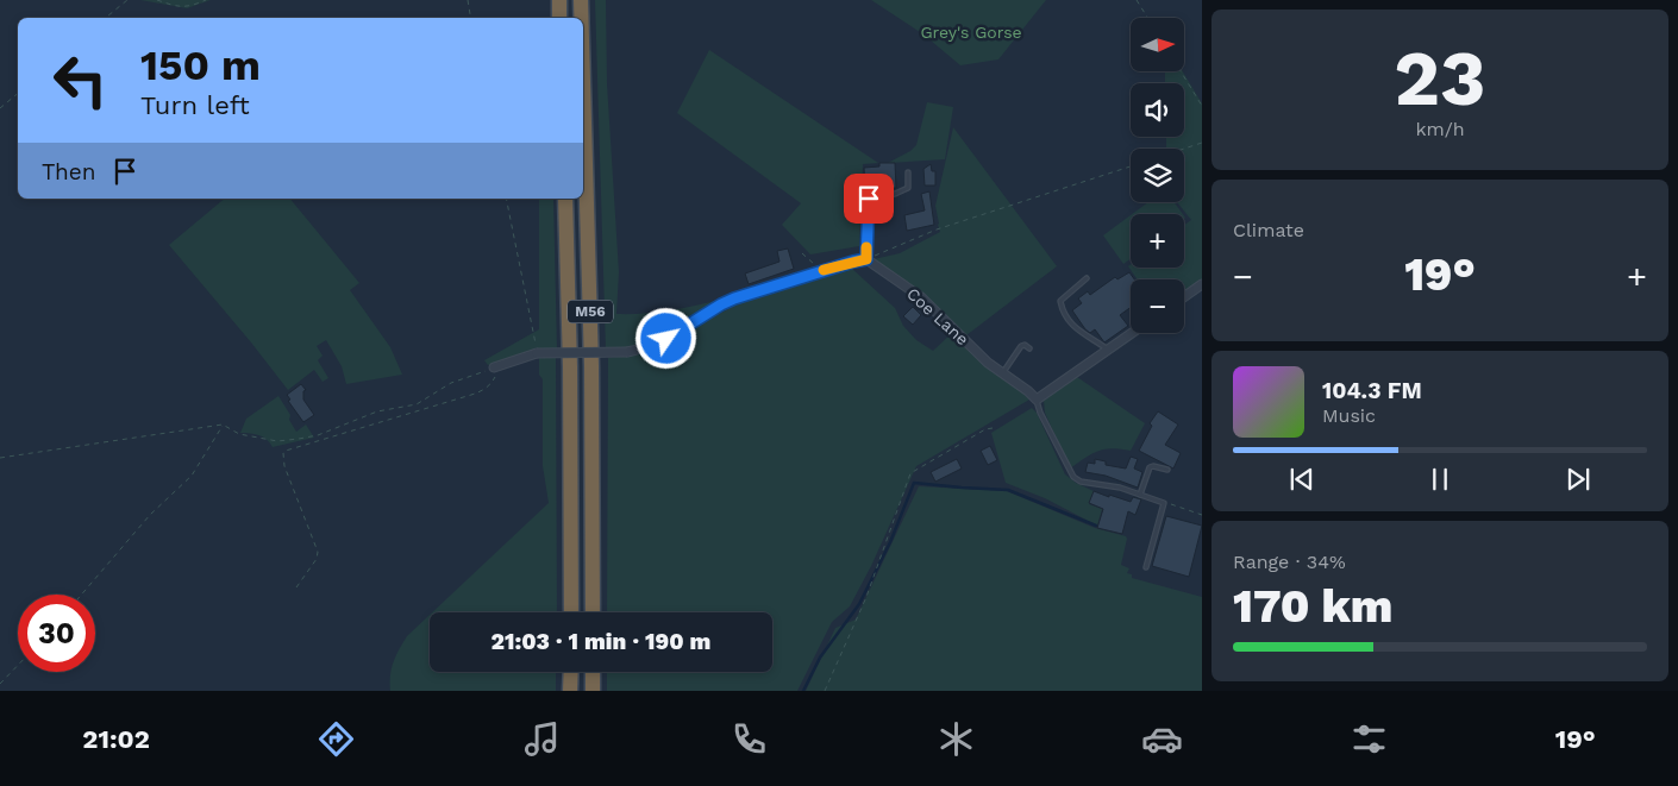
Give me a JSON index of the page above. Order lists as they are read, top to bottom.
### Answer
{
  "streets": {
    "highway": ["M56"],
    "street": ["Coe Lane"]
  },
  "parks": ["Grey's Gorse"],
  "north": "right",
  "page": {
    "tile": [
      ["23", "km/h"],
      "Climate",
      ["Range · 34%", "170 km"]
    ],
    "map_buttons": ["+", "−"],
    "turn": ["150 m", "Turn left"],
    "then": "Then",
    "heat": ["−", "19°", "+"],
    "song": ["104.3 FM", "Music"],
    "limit": "30",
    "trip": "21:03 · 1 min · 190 m",
    "tabs": ["21:02", "19°"]
  }
}
